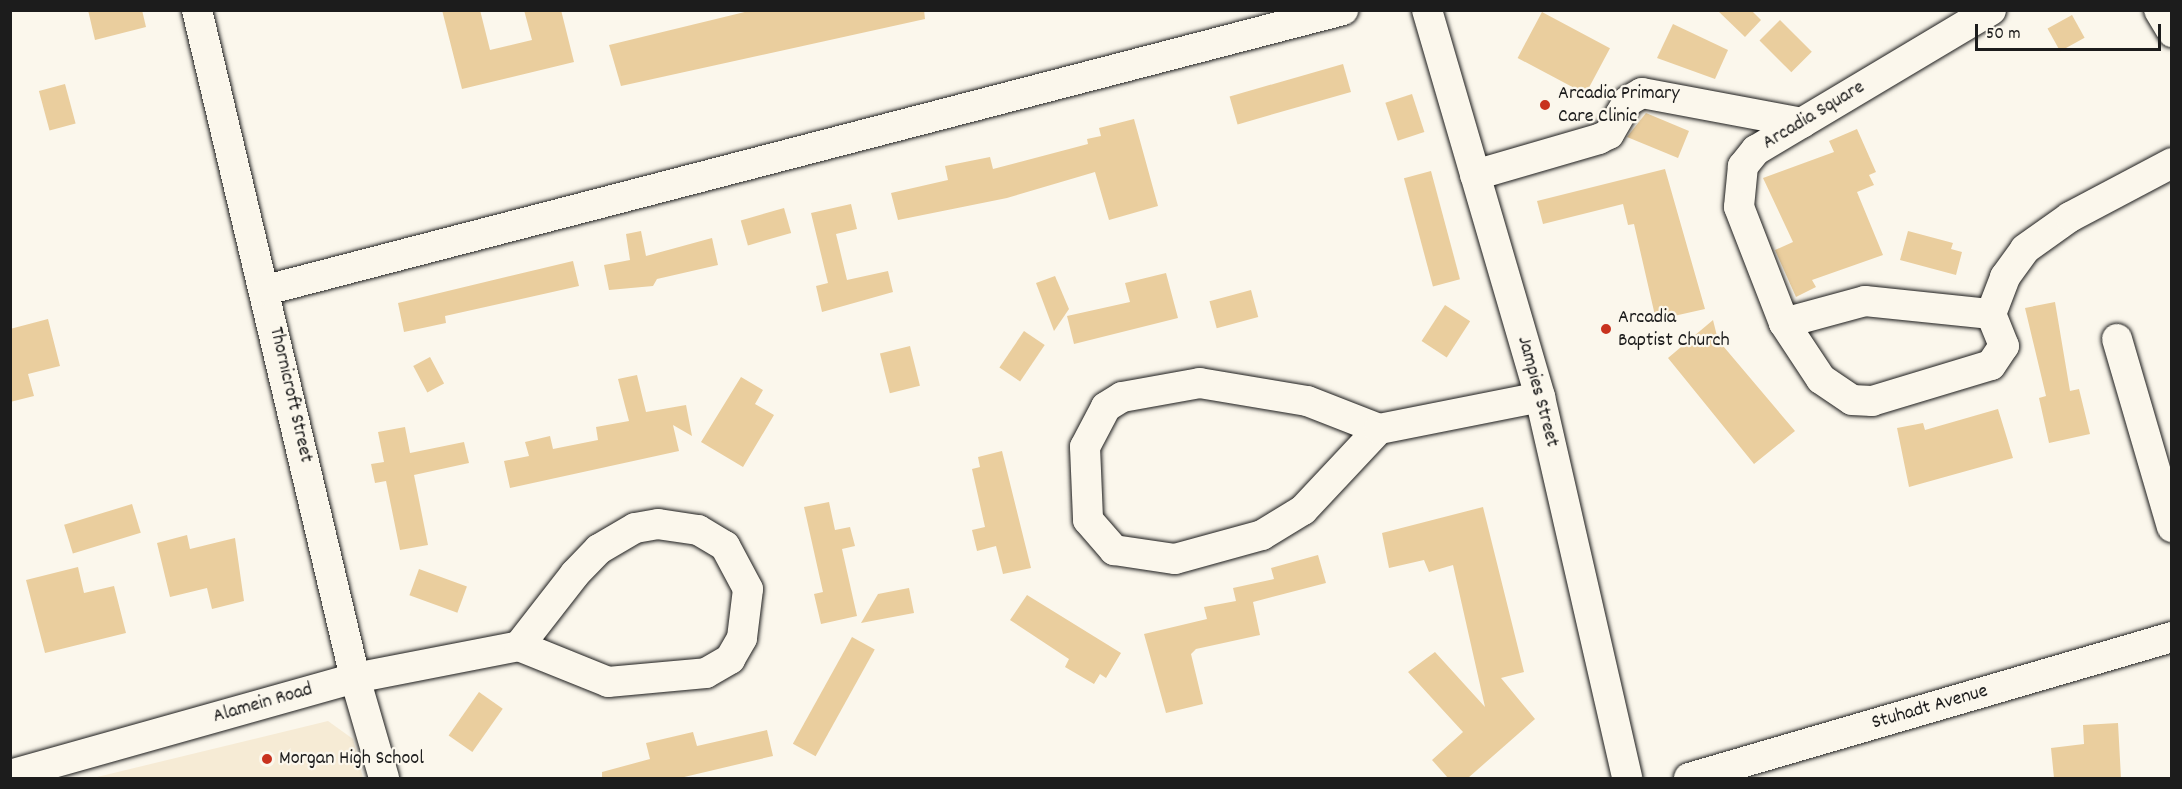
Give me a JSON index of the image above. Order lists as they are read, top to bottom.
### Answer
{
  "streets": {
    "street": [
      "Arcadia Square",
      "Jampies Street",
      "Thornicroft Street",
      "Alamein Road",
      "Stuhadt Avenue"
    ]
  },
  "crossings": [
    ["Thornicroft Street", "Alamein Road"]
  ],
  "places": ["Arcadia Primary Care Clinic", "Arcadia Baptist Church", "Morgan High School"],
  "scale_bar": "50 m"
}
